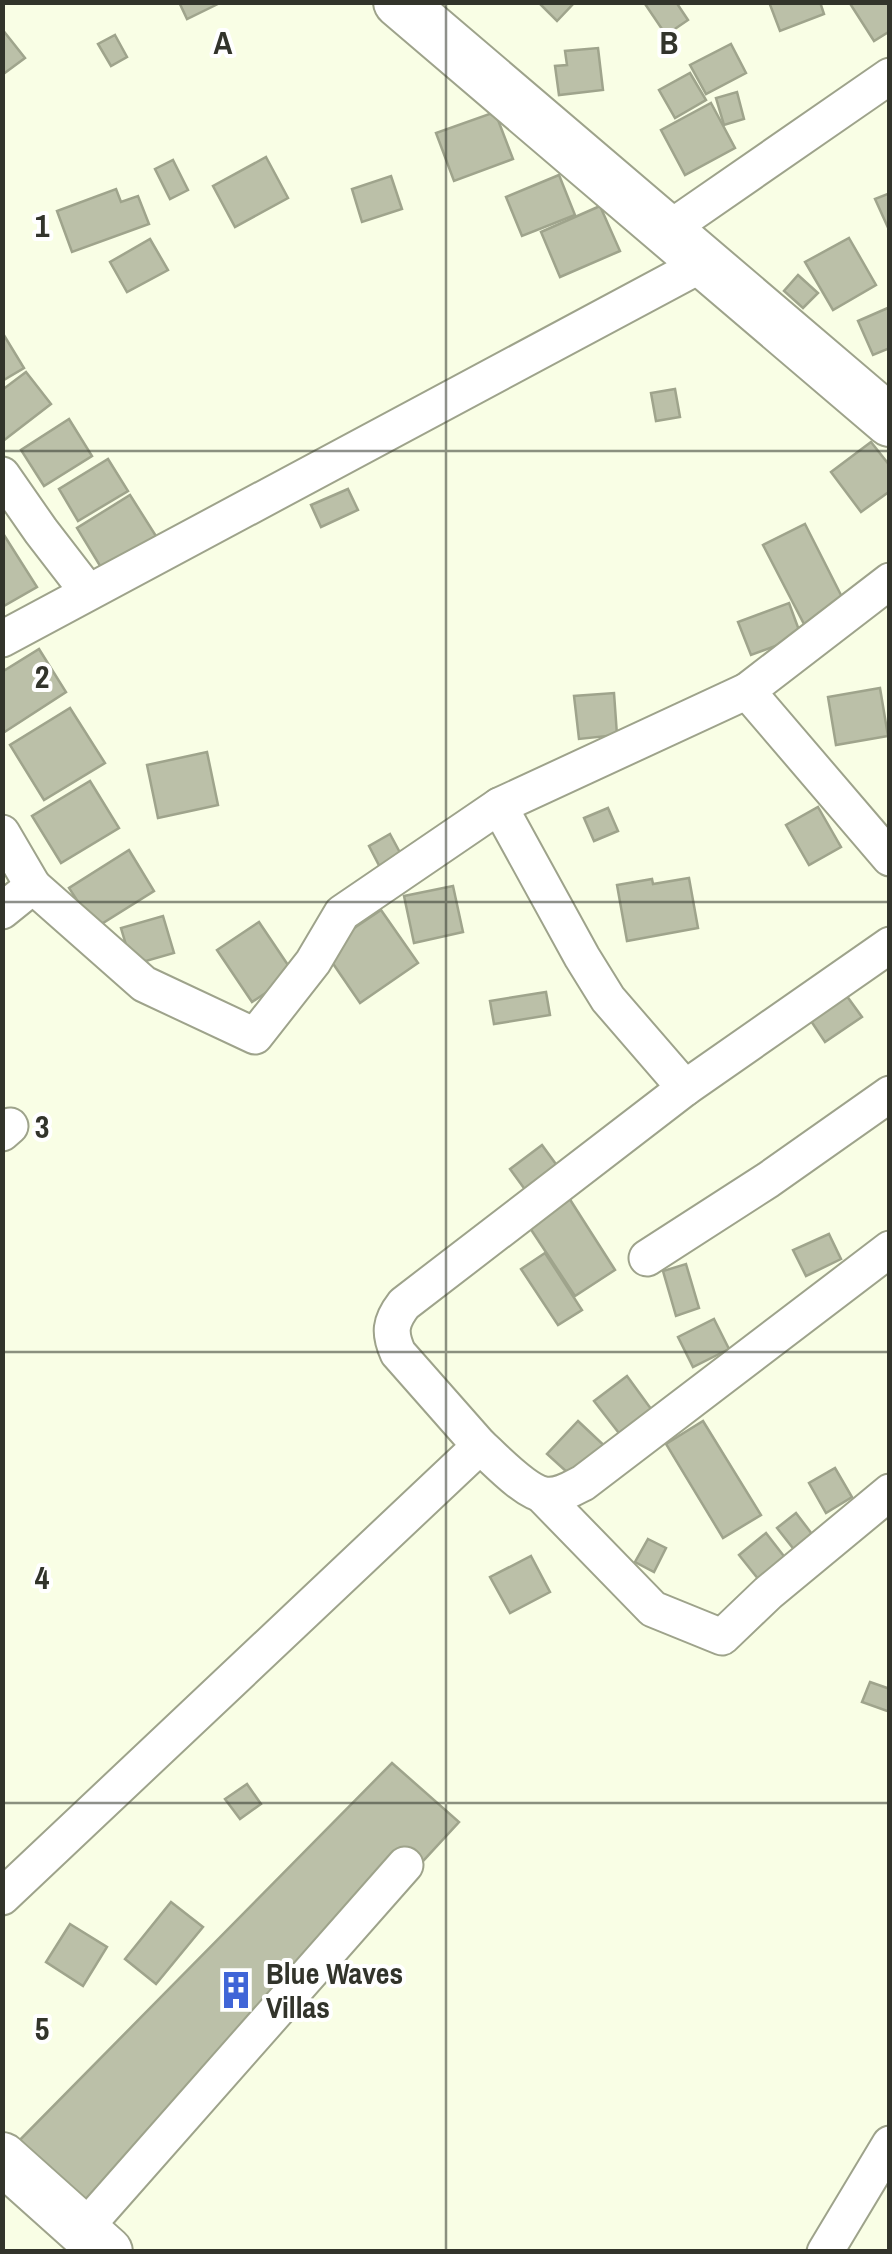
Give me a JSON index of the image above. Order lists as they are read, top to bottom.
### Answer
{
  "places": {
    "building": ["Blue Waves Villas"]
  },
  "grid": {
    "columns": ["A", "B"],
    "rows": [
      "1",
      "2",
      "3",
      "4",
      "5"
    ]
  }
}
